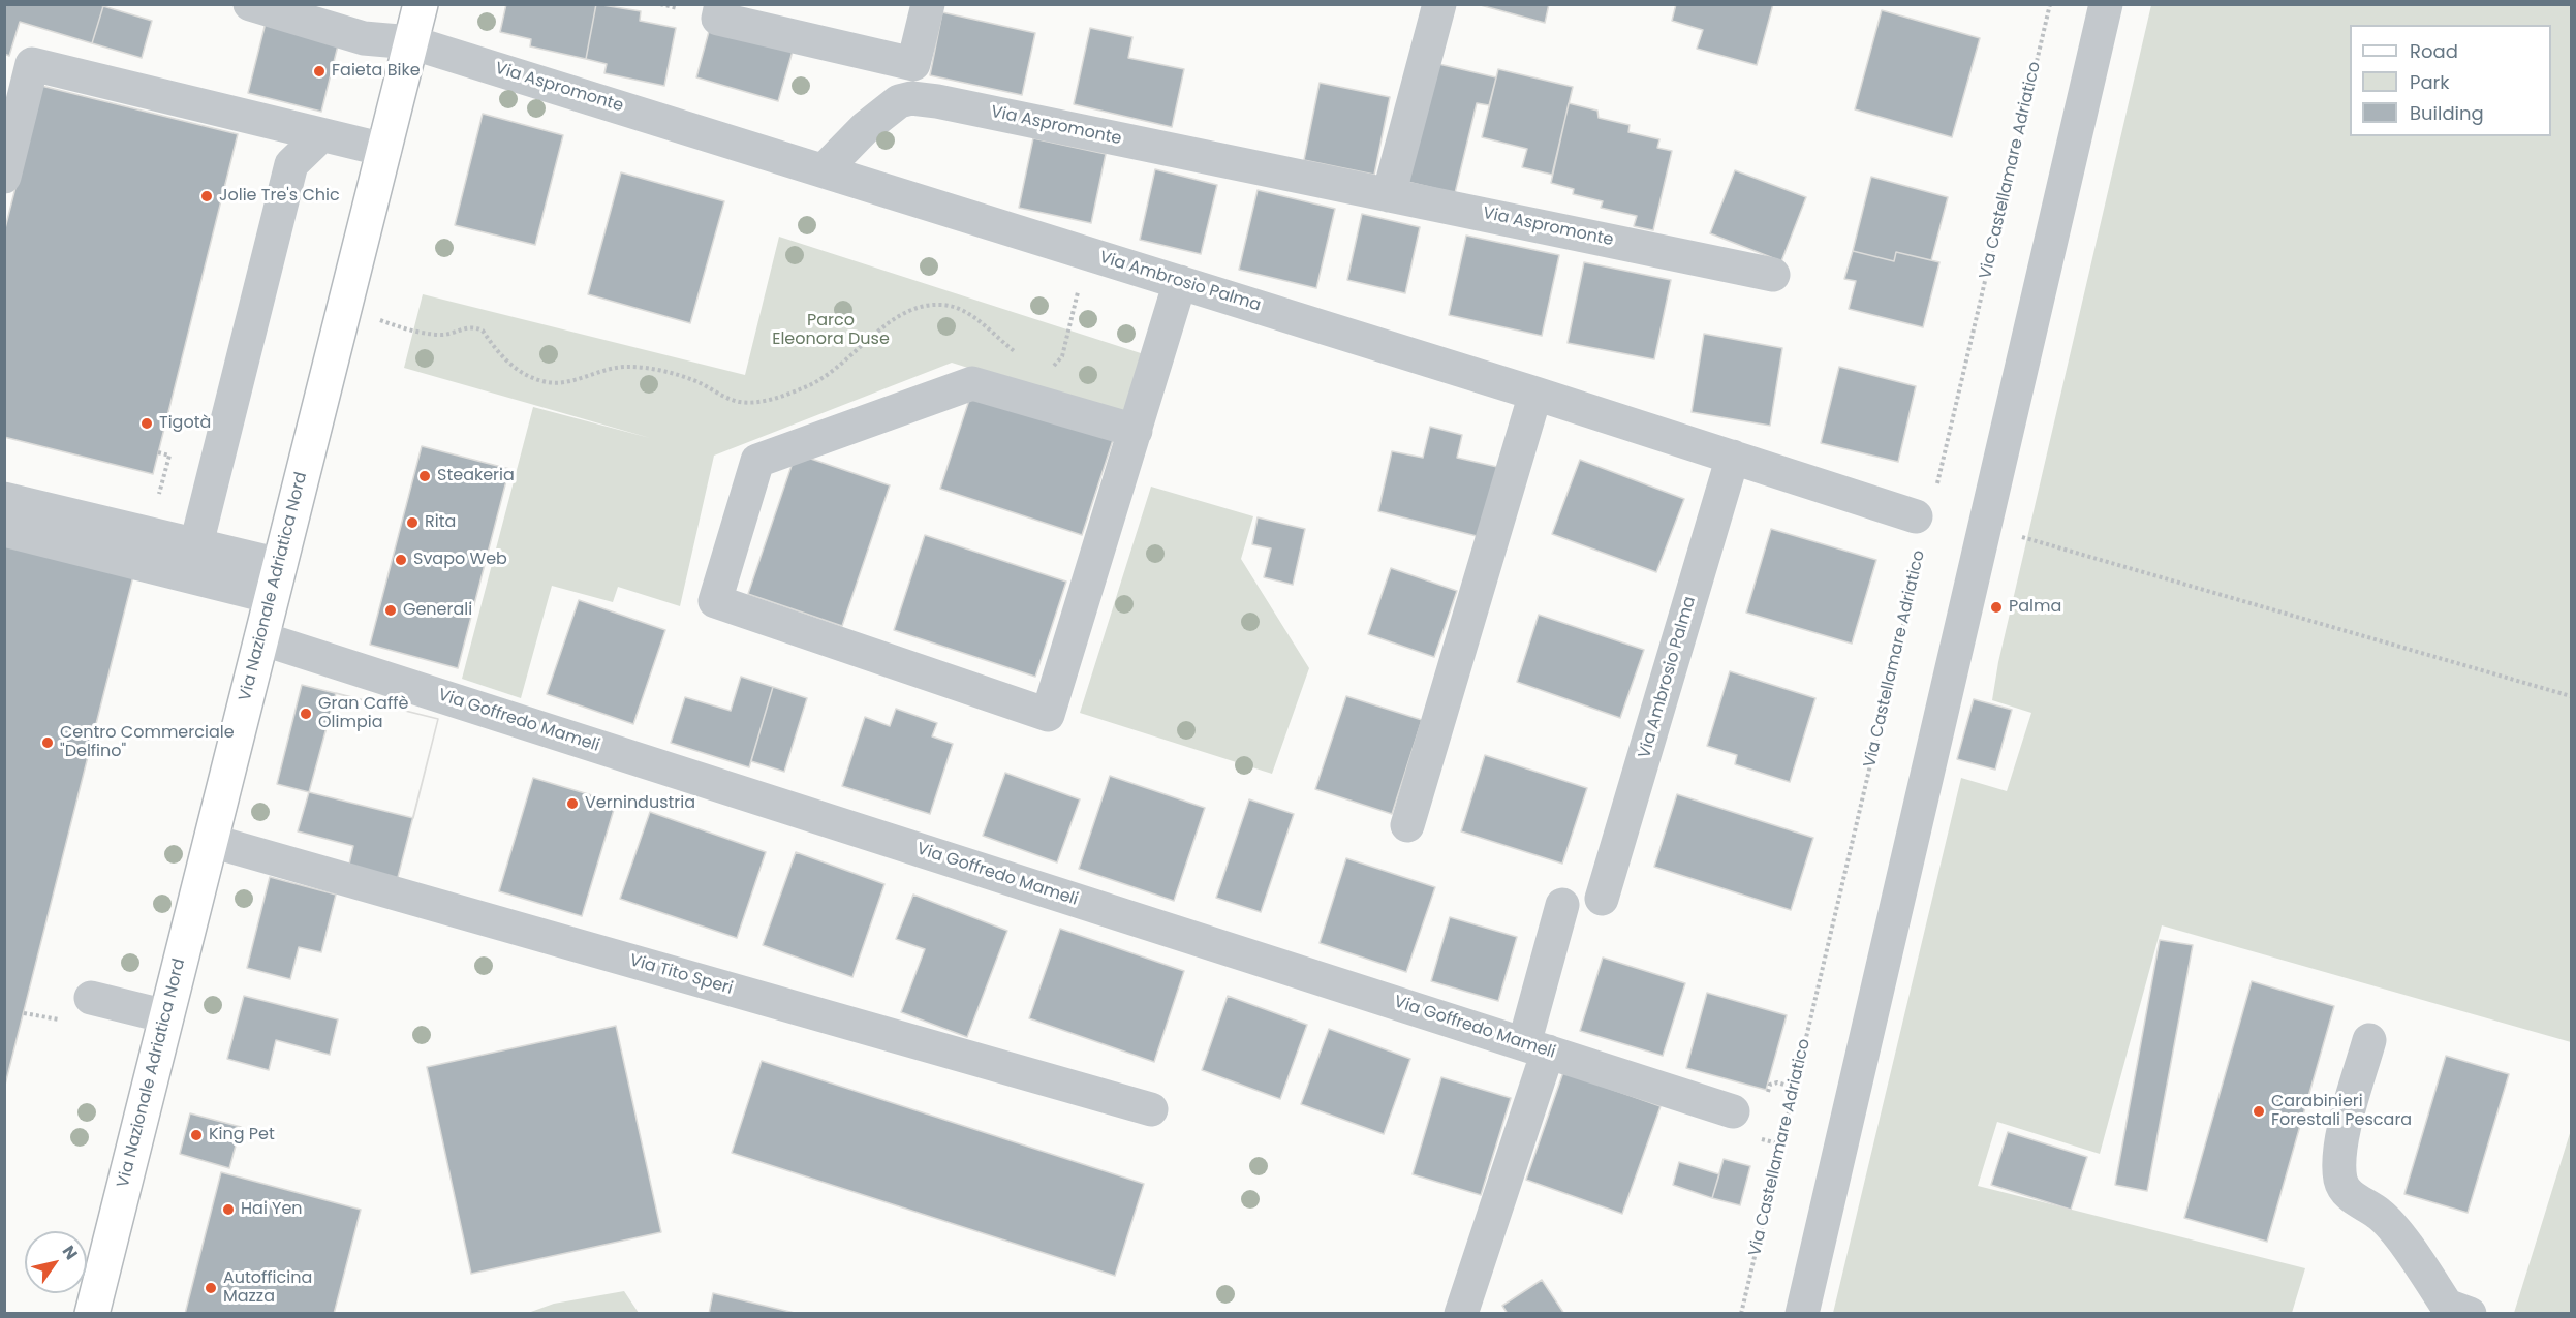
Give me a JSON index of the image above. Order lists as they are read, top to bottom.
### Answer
{
  "streets": {
    "main road": ["Via Nazionale Adriatica Nord"],
    "street": [
      "Via Aspromonte",
      "Via Ambrosio Palma",
      "Via Goffredo Mameli",
      "Via Tito Speri"
    ],
    "path": ["Via Castellamare Adriatico"]
  },
  "crossings": [
    ["Via Aspromonte", "Via Ambrosio Palma"],
    ["Via Aspromonte", "Via Nazionale Adriatica Nord"],
    ["Via Castellamare Adriatico", "Via Ambrosio Palma"],
    ["Via Nazionale Adriatica Nord", "Via Goffredo Mameli"],
    ["Via Nazionale Adriatica Nord", "Via Tito Speri"]
  ],
  "parks": ["Parco Eleonora Duse"],
  "places": [
    "Faieta Bike",
    "Jolie Tre's Chic",
    "Tigotà",
    "Steakeria",
    "Rita",
    "Svapo Web",
    "Palma",
    "Generali",
    "Gran Caffè Olimpia",
    "Centro Commerciale \"Delfino\"",
    "Vernindustria",
    "Carabinieri Forestali Pescara",
    "King Pet",
    "Hai Yen",
    "Autofficina Mazza"
  ],
  "legend": ["Road", "Park", "Building"],
  "north": "top right"
}
